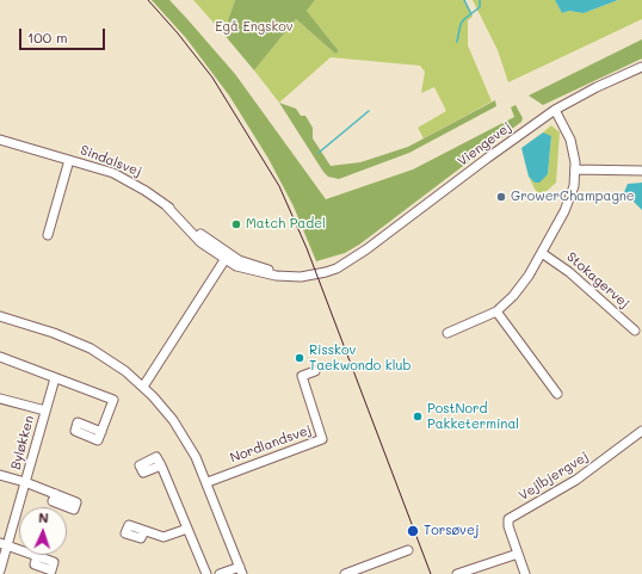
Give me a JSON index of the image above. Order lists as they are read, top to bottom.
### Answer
{
  "streets": {
    "street": [
      "Viengevej",
      "Sindalsvej",
      "Stokagervej",
      "Byløkken",
      "Nordlandsvej",
      "Vejlbjergvej"
    ]
  },
  "crossings": [
    ["Viengevej", "Sindalsvej"]
  ],
  "parks": ["Egå Engskov"],
  "places": [
    "GrowerChampagne",
    "Match Padel",
    "Risskov Taekwondo klub",
    "PostNord Pakketerminal",
    "Torsøvej"
  ],
  "scale_bar": "100 m",
  "north": "top"
}
